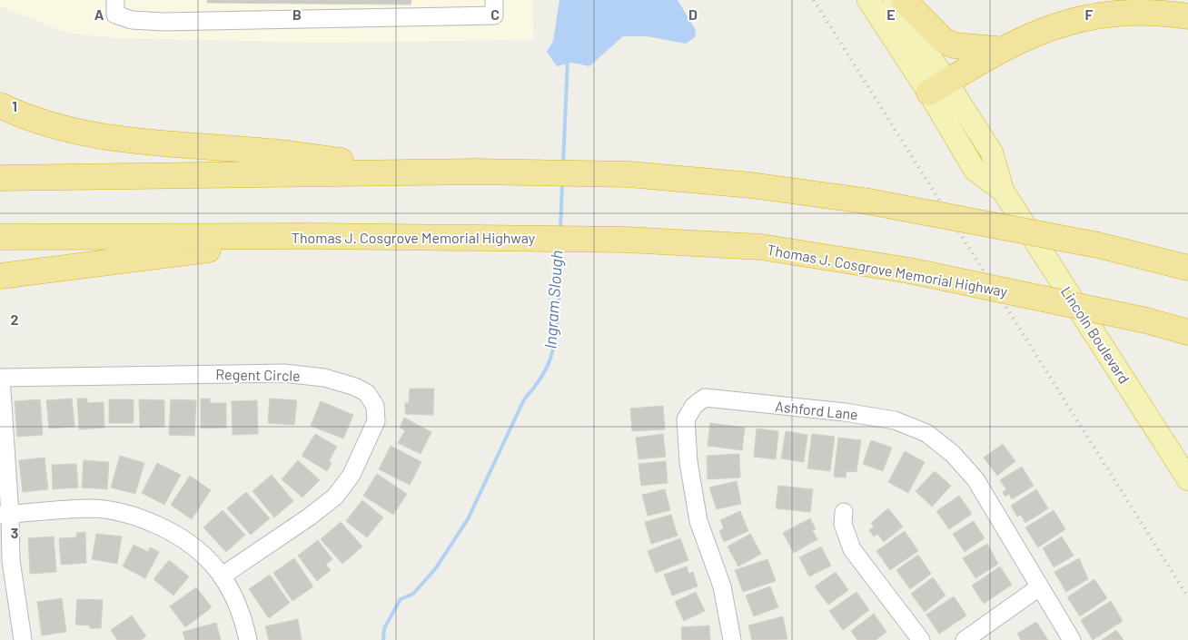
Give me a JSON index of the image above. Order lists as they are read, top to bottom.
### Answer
{
  "streets": {
    "highway": ["Thomas J. Cosgrove Memorial Highway"],
    "main road": ["Lincoln Boulevard"],
    "street": ["Regent Circle", "Ashford Lane"]
  },
  "water": ["Ingram Slough"],
  "grid": {
    "columns": [
      "A",
      "B",
      "C",
      "D",
      "E",
      "F"
    ],
    "rows": ["1", "2", "3"]
  }
}
